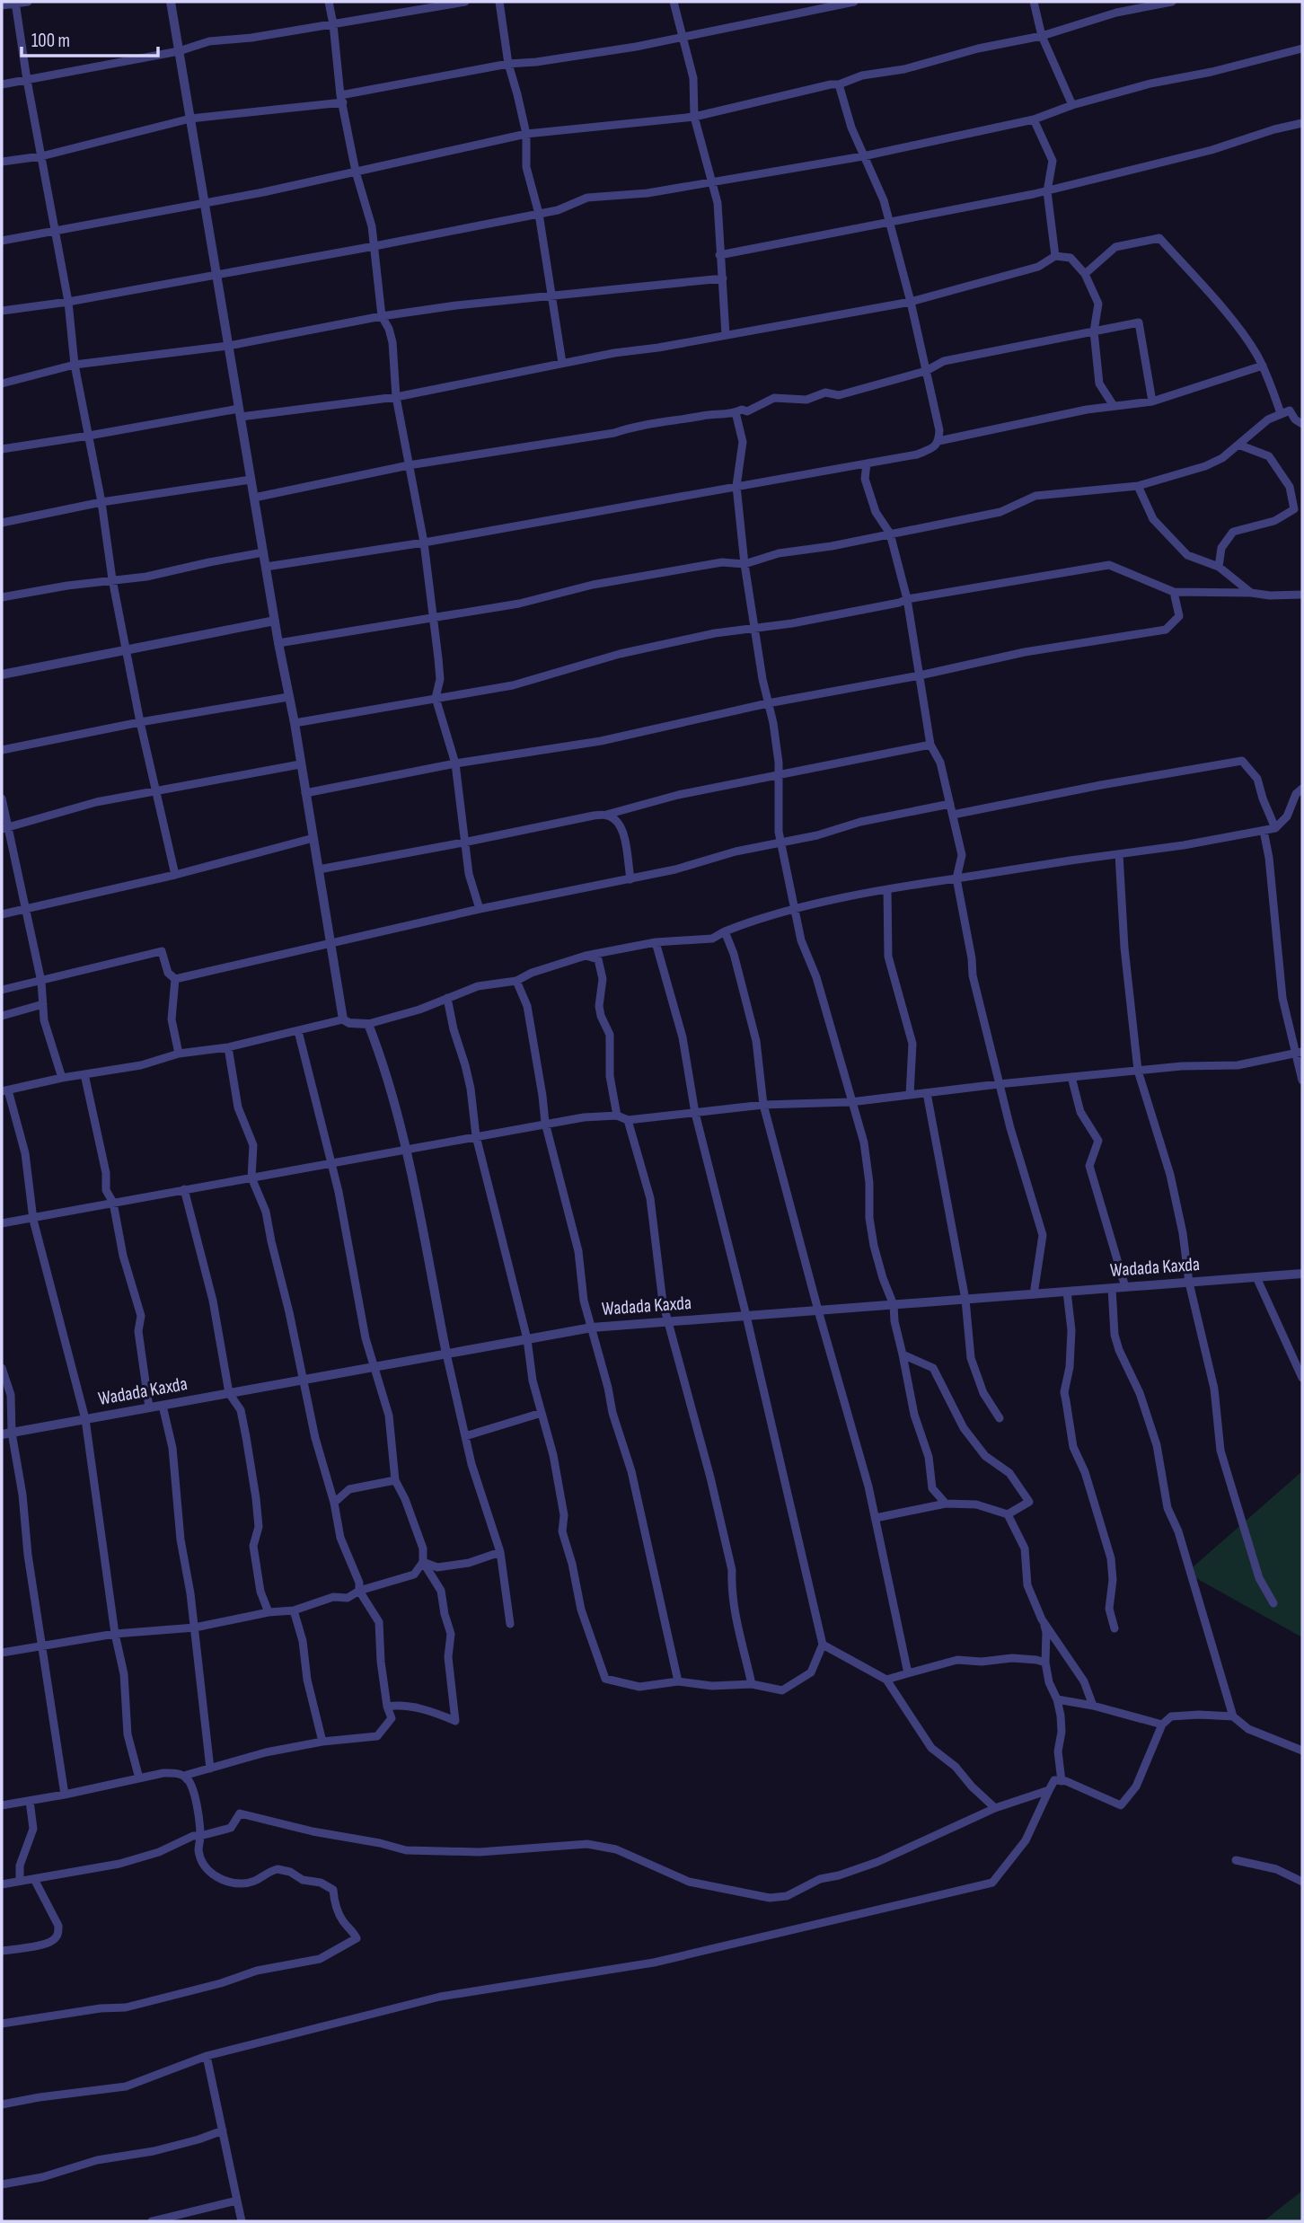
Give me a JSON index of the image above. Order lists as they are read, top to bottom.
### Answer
{
  "streets": {
    "street": ["Wadada Kaxda"]
  },
  "scale_bar": "100 m"
}
